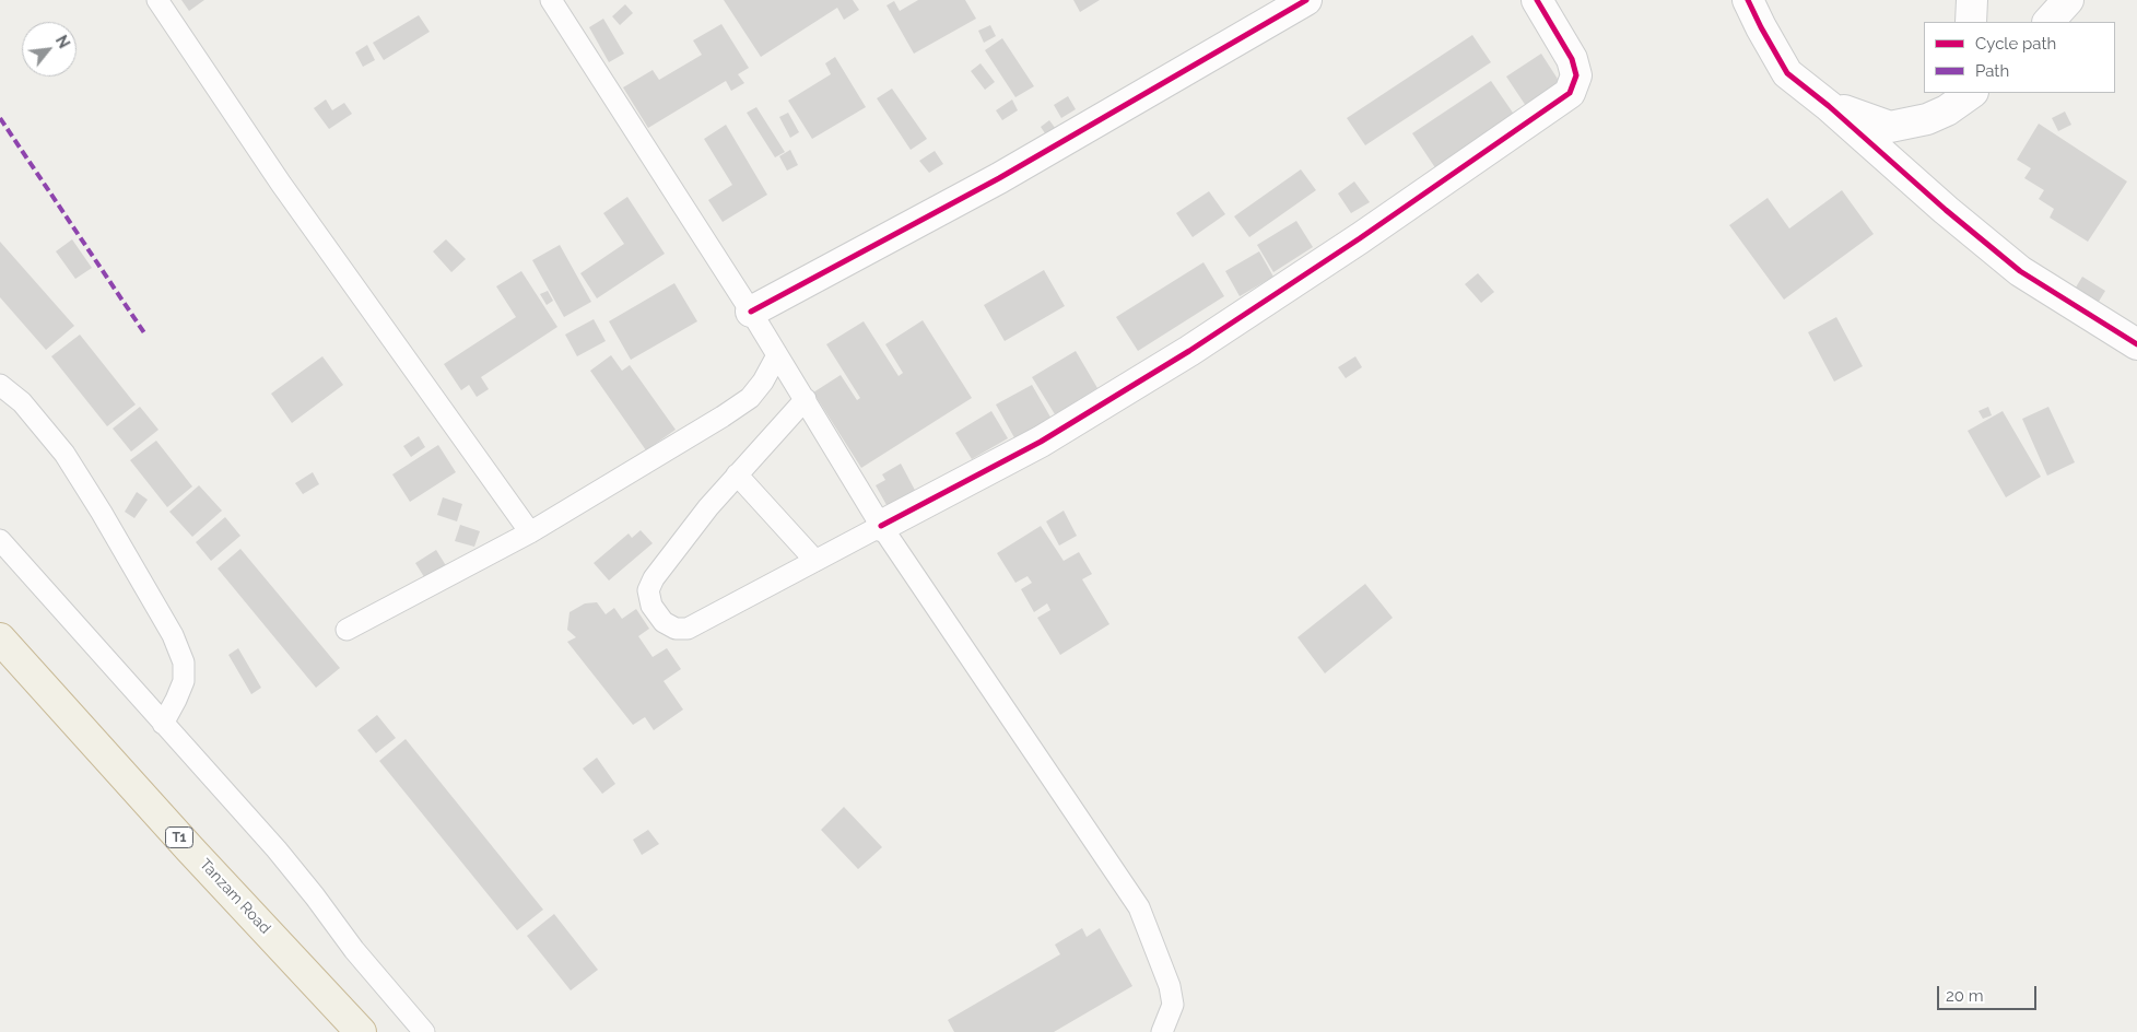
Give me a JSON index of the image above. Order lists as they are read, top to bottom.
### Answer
{
  "streets": {
    "highway": ["T1", "Tanzam Road"]
  },
  "legend": ["Cycle path", "Path"],
  "scale_bar": "20 m",
  "north": "top right"
}
